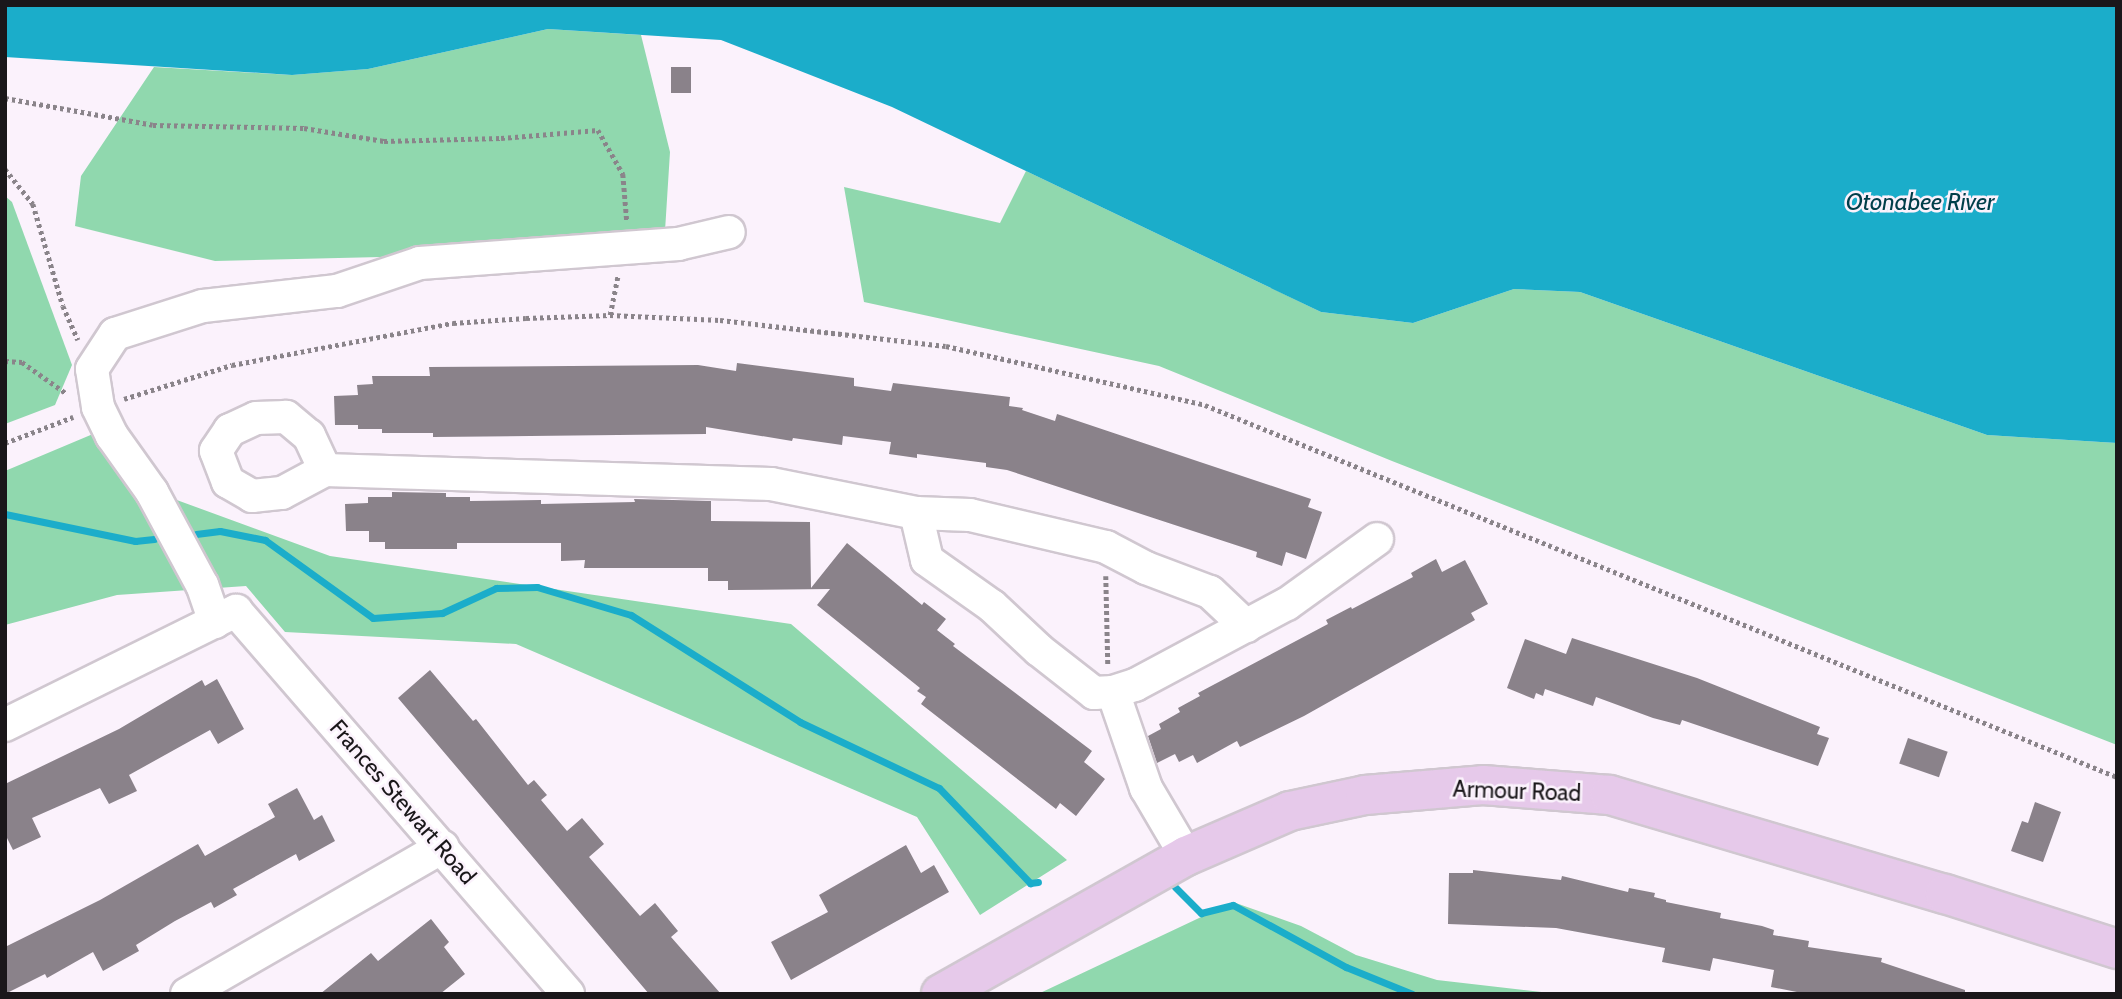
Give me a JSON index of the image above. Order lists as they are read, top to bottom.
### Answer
{
  "streets": {
    "main road": ["Armour Road"],
    "street": ["Frances Stewart Road"]
  },
  "water": ["Otonabee River"]
}
